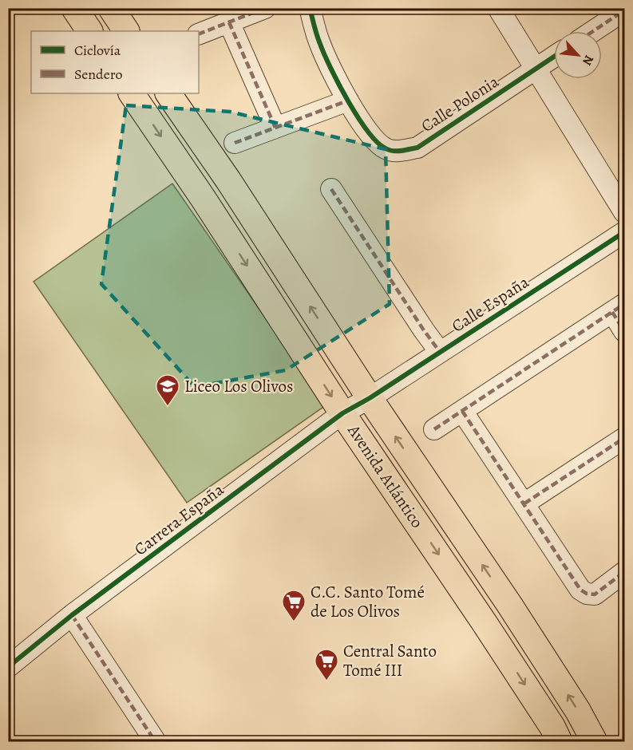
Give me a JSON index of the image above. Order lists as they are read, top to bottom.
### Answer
{
  "streets": {
    "main road": ["Avenida Atlántico"],
    "street": ["Calle Polonia", "Calle España", "Carrera España"]
  },
  "crossings": [
    ["Calle España", "Avenida Atlántico"],
    ["Calle España", "Carrera España"],
    ["Avenida Atlántico", "Carrera España"]
  ],
  "places": {
    "school or university": ["Liceo Los Olivos"],
    "supermarket": ["C.C. Santo Tomé de Los Olivos", "Central Santo Tomé III"]
  },
  "legend": ["Ciclovía", "Sendero"],
  "north": "bottom right"
}
